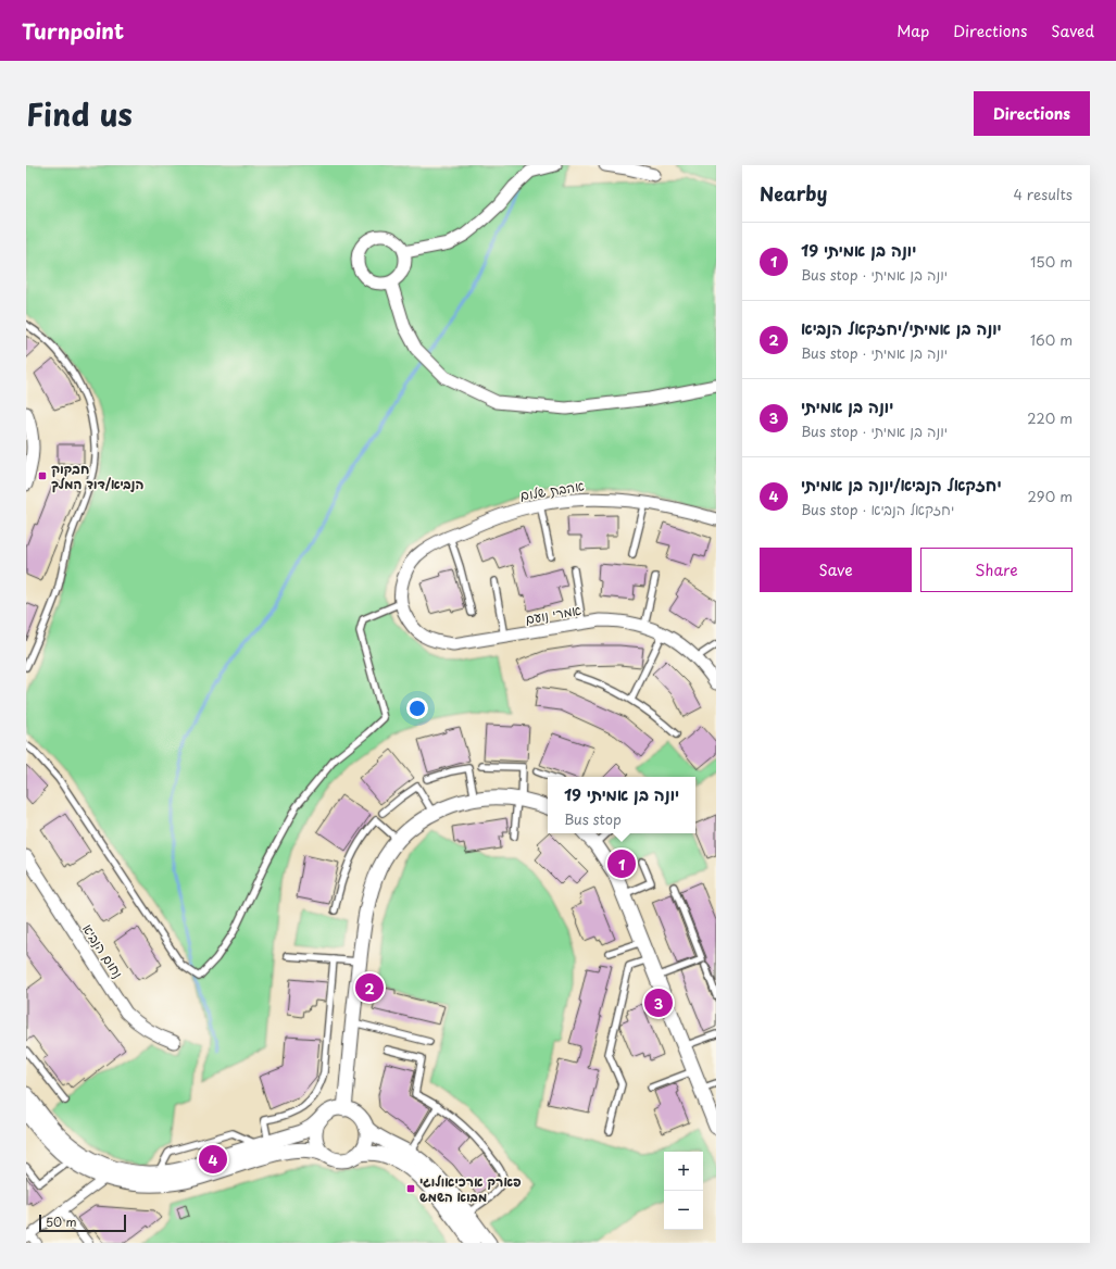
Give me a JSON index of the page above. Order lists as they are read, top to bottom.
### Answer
{
  "streets": {
    "street": ["אהבת שלום", "אמרי נועם", "נחום הנביא"]
  },
  "crossings": [
    ["אהבת שלום", "אמרי נועם"]
  ],
  "places": {
    "transit": ["חבקוק הנביא/דוד המלך", "פארק ארכיאולוגי מבוא השמש"]
  },
  "scale_bar": "50 m",
  "page": {
    "header": "Turnpoint",
    "nav": ["Map", "Directions", "Saved"],
    "title": "Find us",
    "buttons": [
      "Directions",
      ["Save", "Share"]
    ],
    "heading": ["Nearby", "4 results"],
    "list": [
      {
        "mark": "1",
        "name": "יונה בן אמיתי 19",
        "note": "Bus stop · יונה בן אמיתי",
        "value": "150 m"
      },
      {
        "mark": "2",
        "name": "יונה בן אמיתי/יחזקאל הנביא",
        "note": "Bus stop · יונה בן אמיתי",
        "value": "160 m"
      },
      {
        "mark": "3",
        "name": "יונה בן אמיתי",
        "note": "Bus stop · יונה בן אמיתי",
        "value": "220 m"
      },
      {
        "mark": "4",
        "name": "יחזקאל הנביא/יונה בן אמיתי",
        "note": "Bus stop · יחזקאל הנביא",
        "value": "290 m"
      }
    ],
    "popup": ["יונה בן אמיתי 19", "Bus stop"],
    "pins": [
      "1",
      "2",
      "3",
      "4"
    ],
    "map_buttons": ["+", "−"],
    "scale": "50 m"
  }
}
